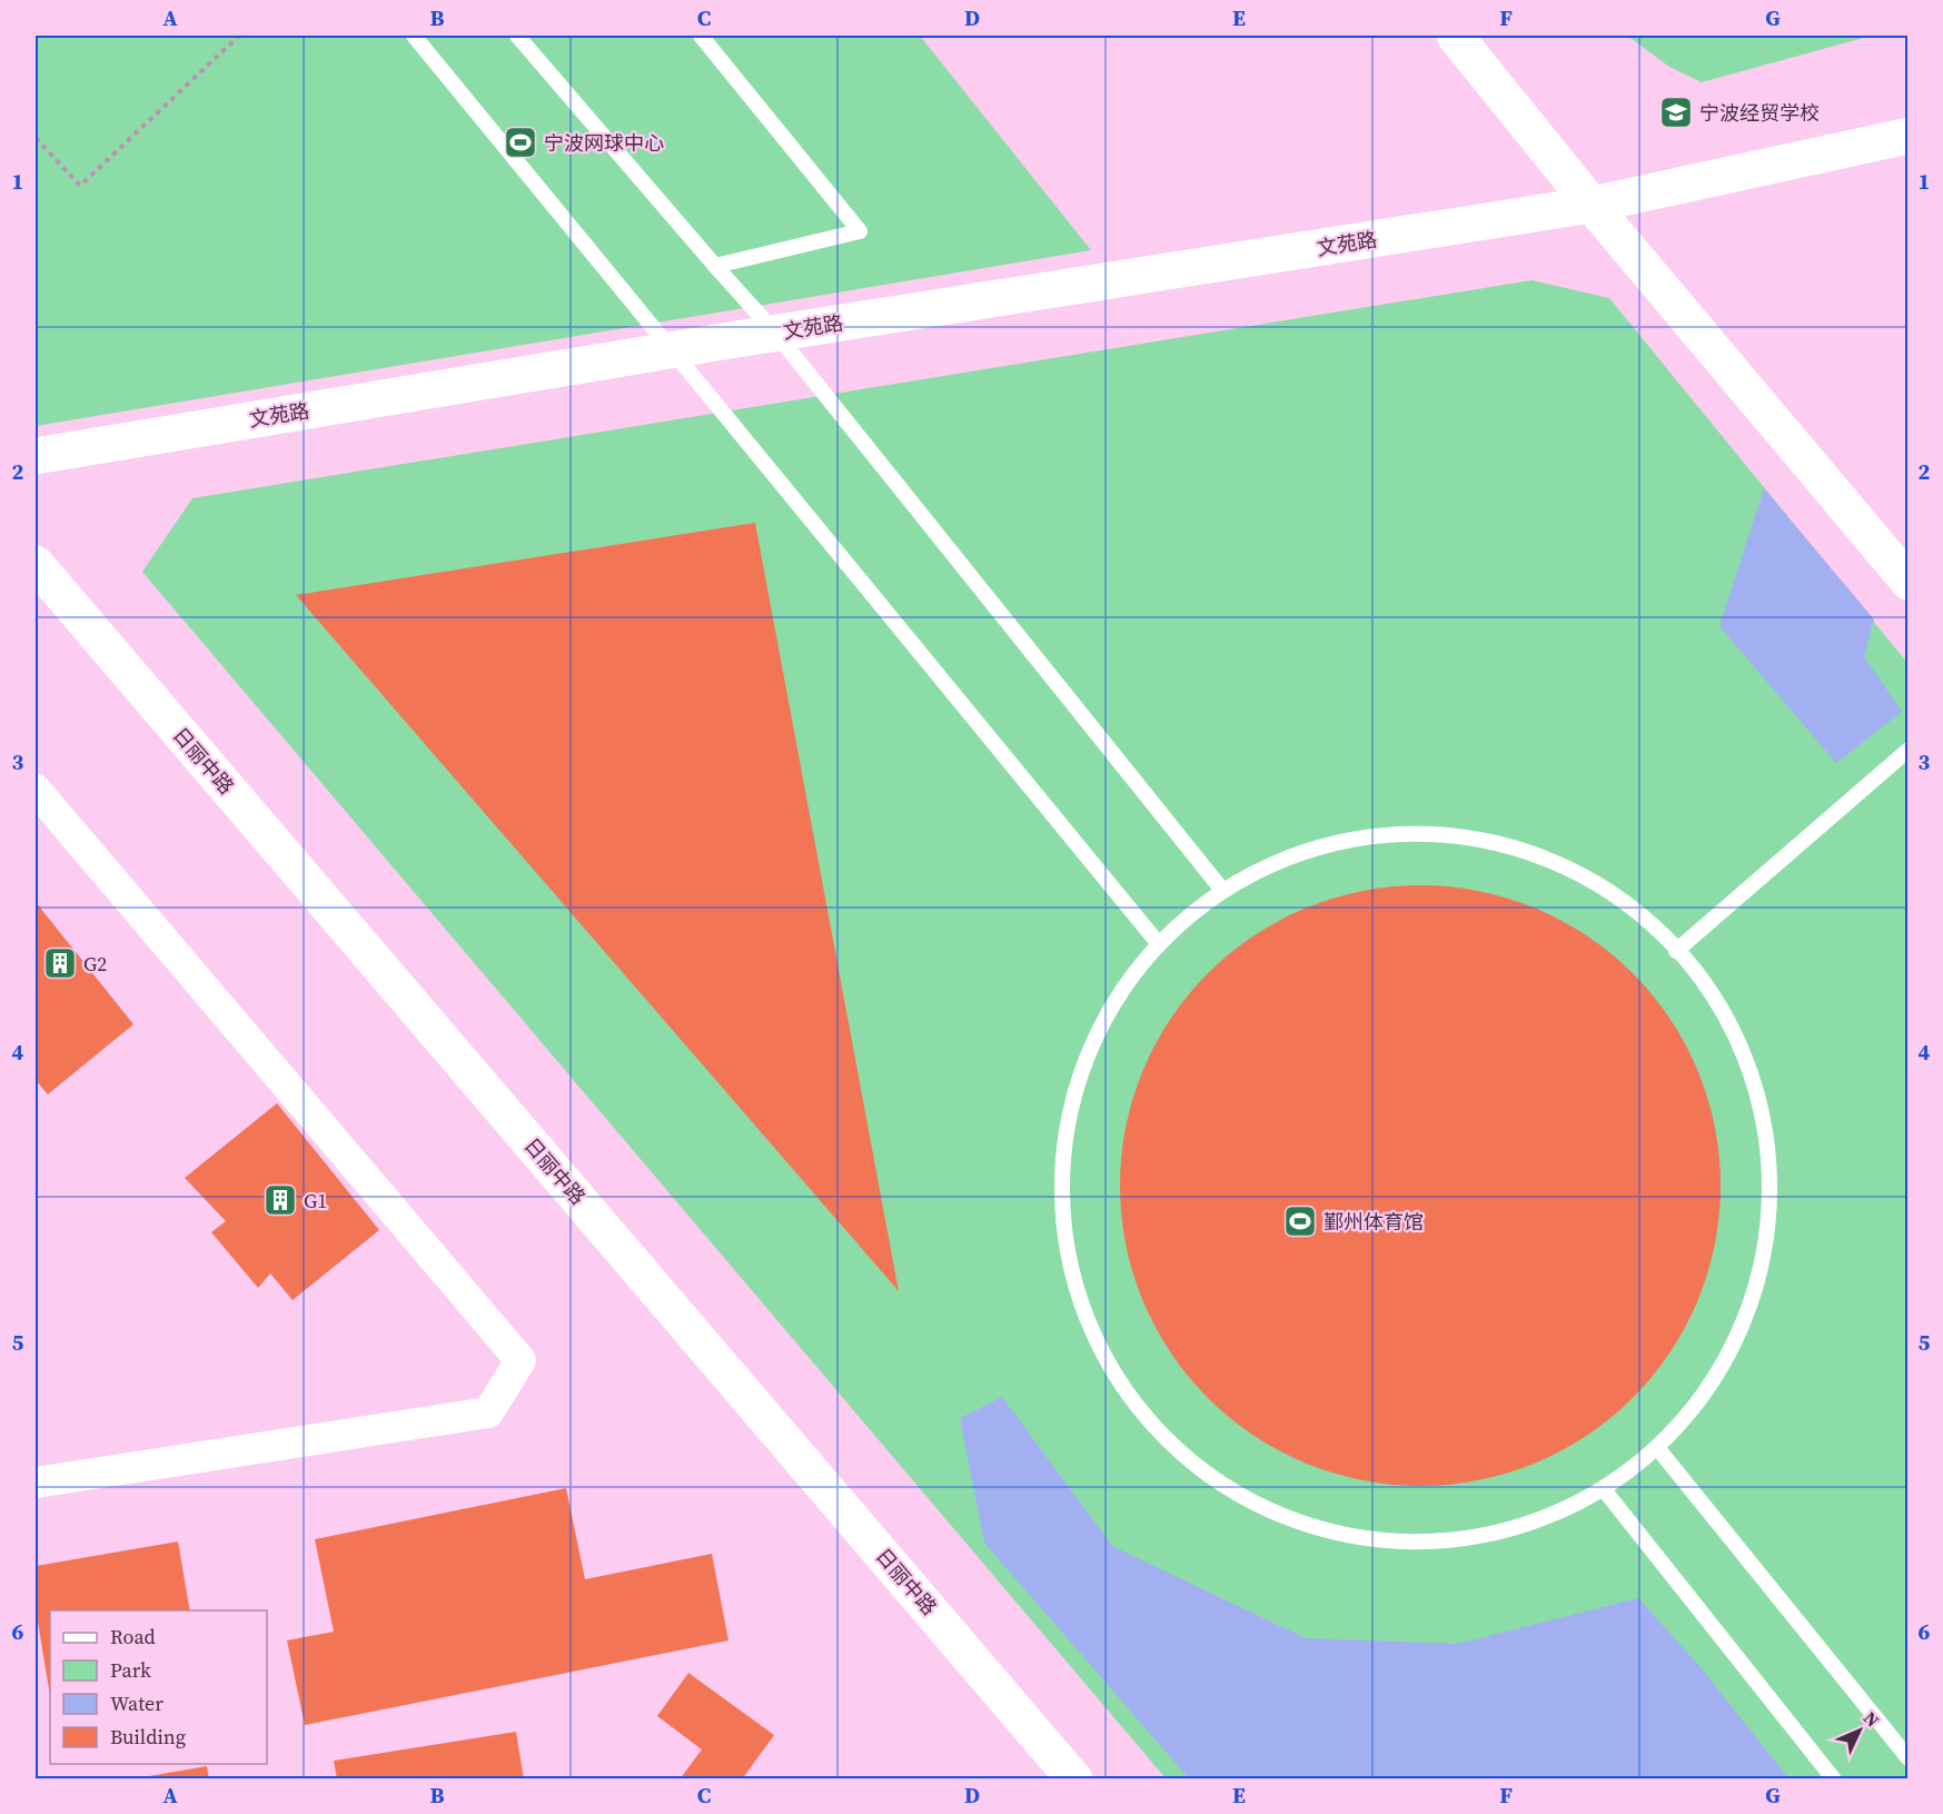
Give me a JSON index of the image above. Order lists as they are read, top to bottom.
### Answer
{
  "streets": {
    "street": ["文苑路", "日丽中路"]
  },
  "places": {
    "school or university": ["宁波经贸学校"],
    "sports": ["宁波网球中心", "鄞州体育馆"],
    "building": ["G2", "G1"]
  },
  "legend": [
    "Road",
    "Park",
    "Water",
    "Building"
  ],
  "north": "top right",
  "grid": {
    "columns": [
      "A",
      "B",
      "C",
      "D",
      "E",
      "F",
      "G"
    ],
    "rows": [
      "1",
      "2",
      "3",
      "4",
      "5",
      "6"
    ]
  }
}
